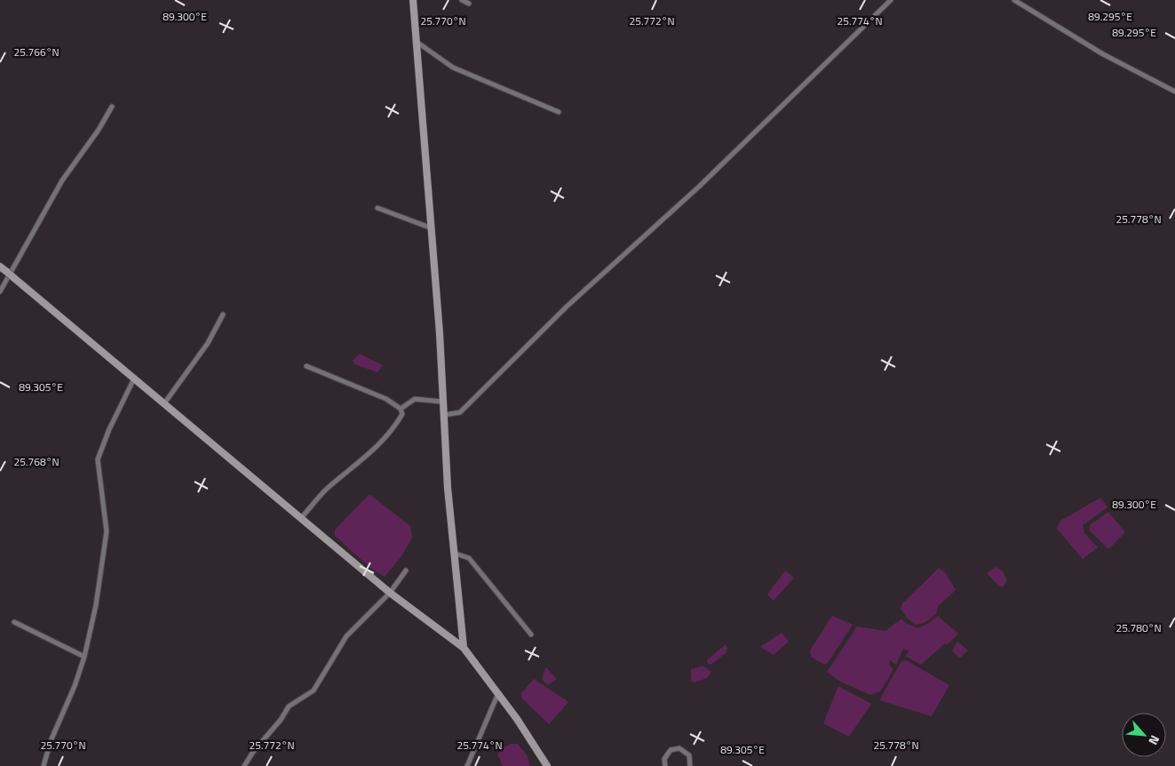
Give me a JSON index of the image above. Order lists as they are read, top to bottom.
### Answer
{
  "north": "bottom right",
  "coordinates": [
    "89.295°E",
    "89.300°E",
    "25.770°N",
    "25.772°N",
    "25.774°N",
    "25.766°N",
    "25.778°N",
    "89.305°E",
    "25.768°N",
    "25.780°N"
  ]
}
